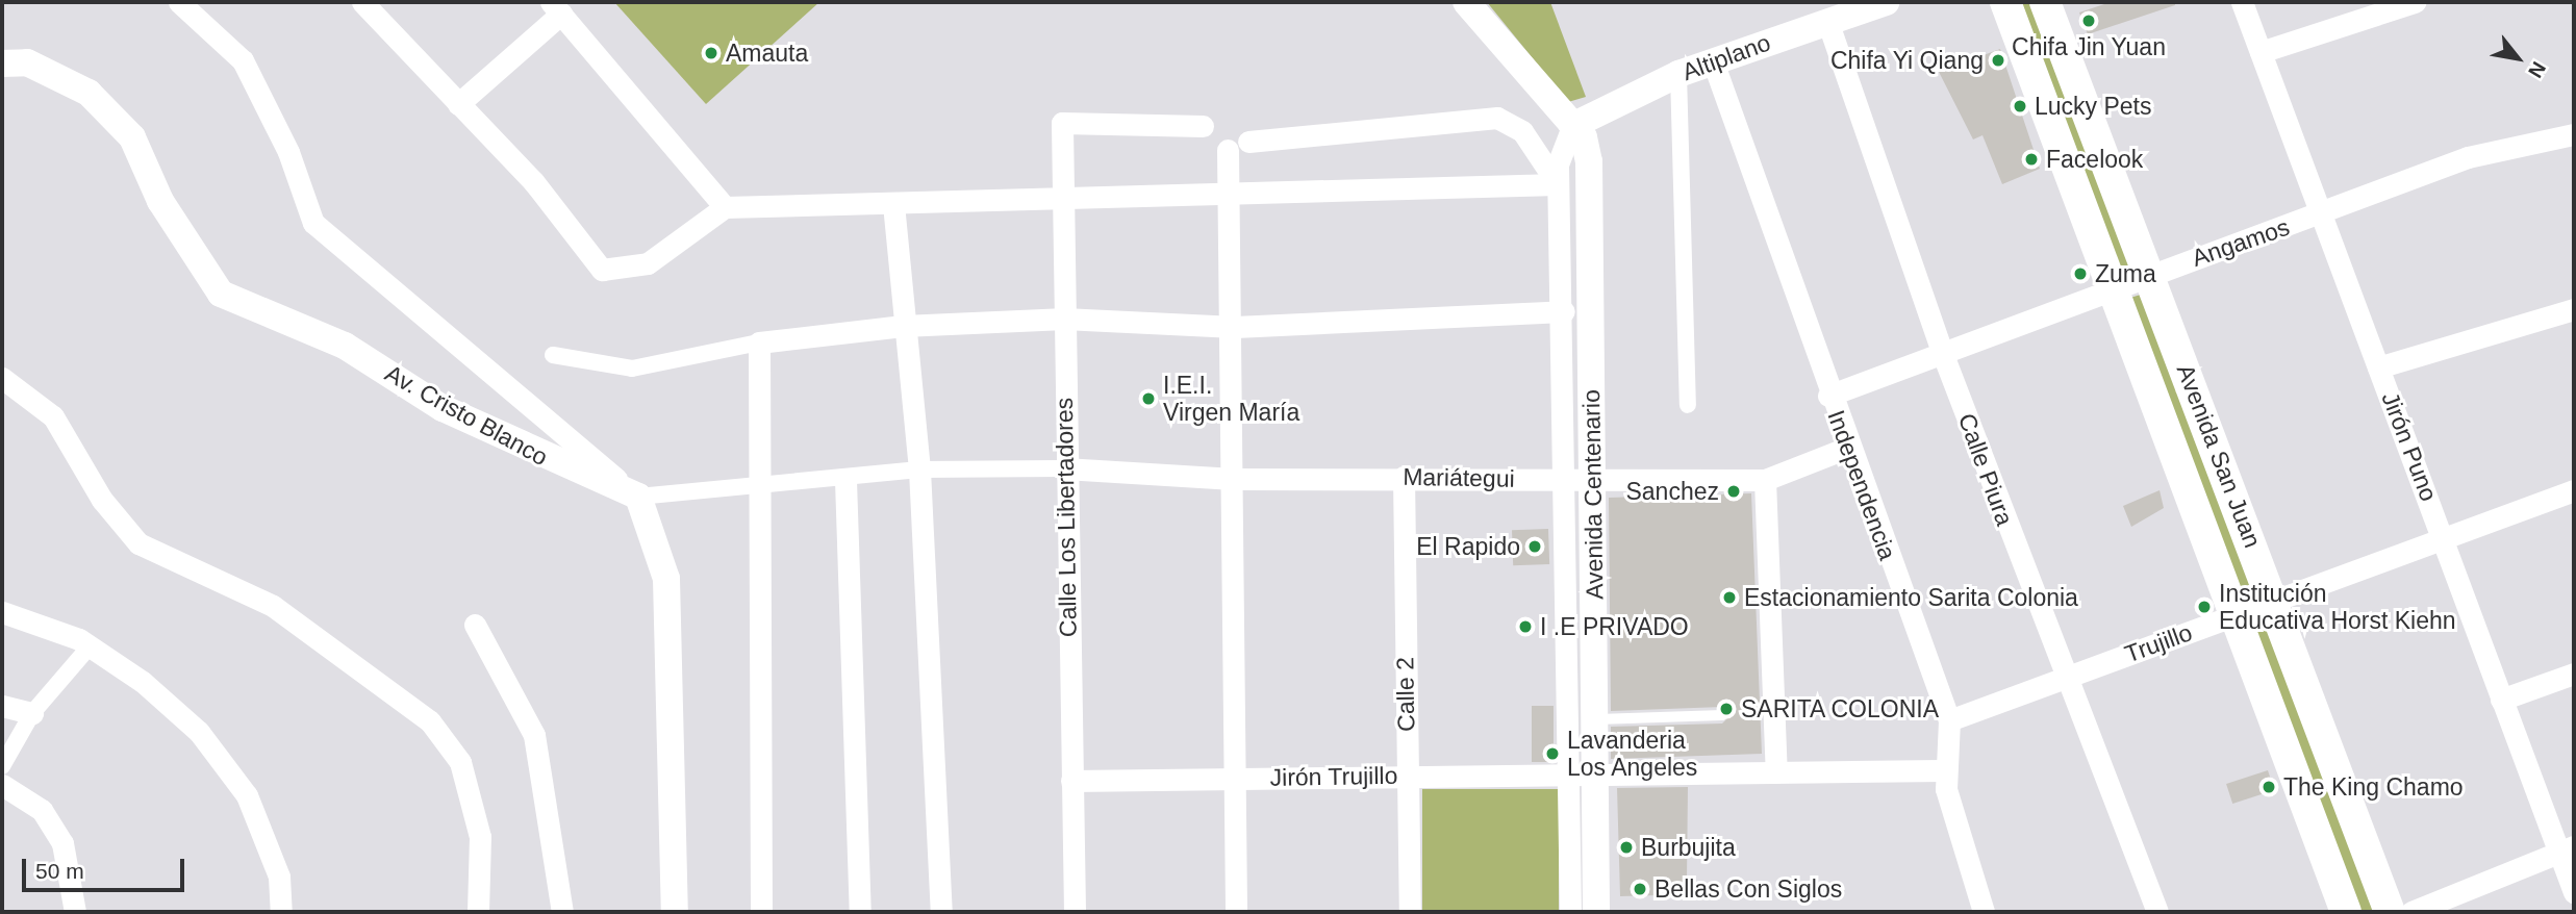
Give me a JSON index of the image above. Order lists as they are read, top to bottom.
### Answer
{
  "streets": {
    "main road": ["Avenida San Juan"],
    "street": [
      "Altiplano",
      "Angamos",
      "Av. Cristo Blanco",
      "Jirón Puno",
      "Calle Piura",
      "Mariátegui",
      "Independencia",
      "Avenida Centenario",
      "Calle Los Libertadores",
      "Trujillo",
      "Calle 2",
      "Jirón Trujillo"
    ]
  },
  "crossings": [
    ["Altiplano", "Calle Piura"],
    ["Altiplano", "Independencia"],
    ["Altiplano", "Avenida Centenario"],
    ["Angamos", "Jirón Puno"],
    ["Angamos", "Avenida San Juan"],
    ["Angamos", "Calle Piura"],
    ["Angamos", "Independencia"],
    ["Jirón Puno", "Trujillo"],
    ["Avenida San Juan", "Trujillo"],
    ["Calle Piura", "Trujillo"],
    ["Mariátegui", "Independencia"],
    ["Mariátegui", "Avenida Centenario"],
    ["Mariátegui", "Calle Los Libertadores"],
    ["Mariátegui", "Calle 2"],
    ["Independencia", "Trujillo"],
    ["Independencia", "Jirón Trujillo"],
    ["Avenida Centenario", "Jirón Trujillo"],
    ["Calle Los Libertadores", "Jirón Trujillo"],
    ["Calle 2", "Jirón Trujillo"]
  ],
  "places": [
    "Chifa Jin Yuan",
    "Amauta",
    "Chifa Yi Qiang",
    "Lucky Pets",
    "Facelook",
    "Zuma",
    "I.E.I. Virgen María",
    "Sanchez",
    "El Rapido",
    "Estacionamiento Sarita Colonia",
    "Institución Educativa Horst Kiehn",
    "I .E PRIVADO",
    "SARITA COLONIA",
    "Lavanderia Los Angeles",
    "The King Chamo",
    "Burbujita",
    "Bellas Con Siglos"
  ],
  "scale_bar": "50 m",
  "north": "bottom right"
}
